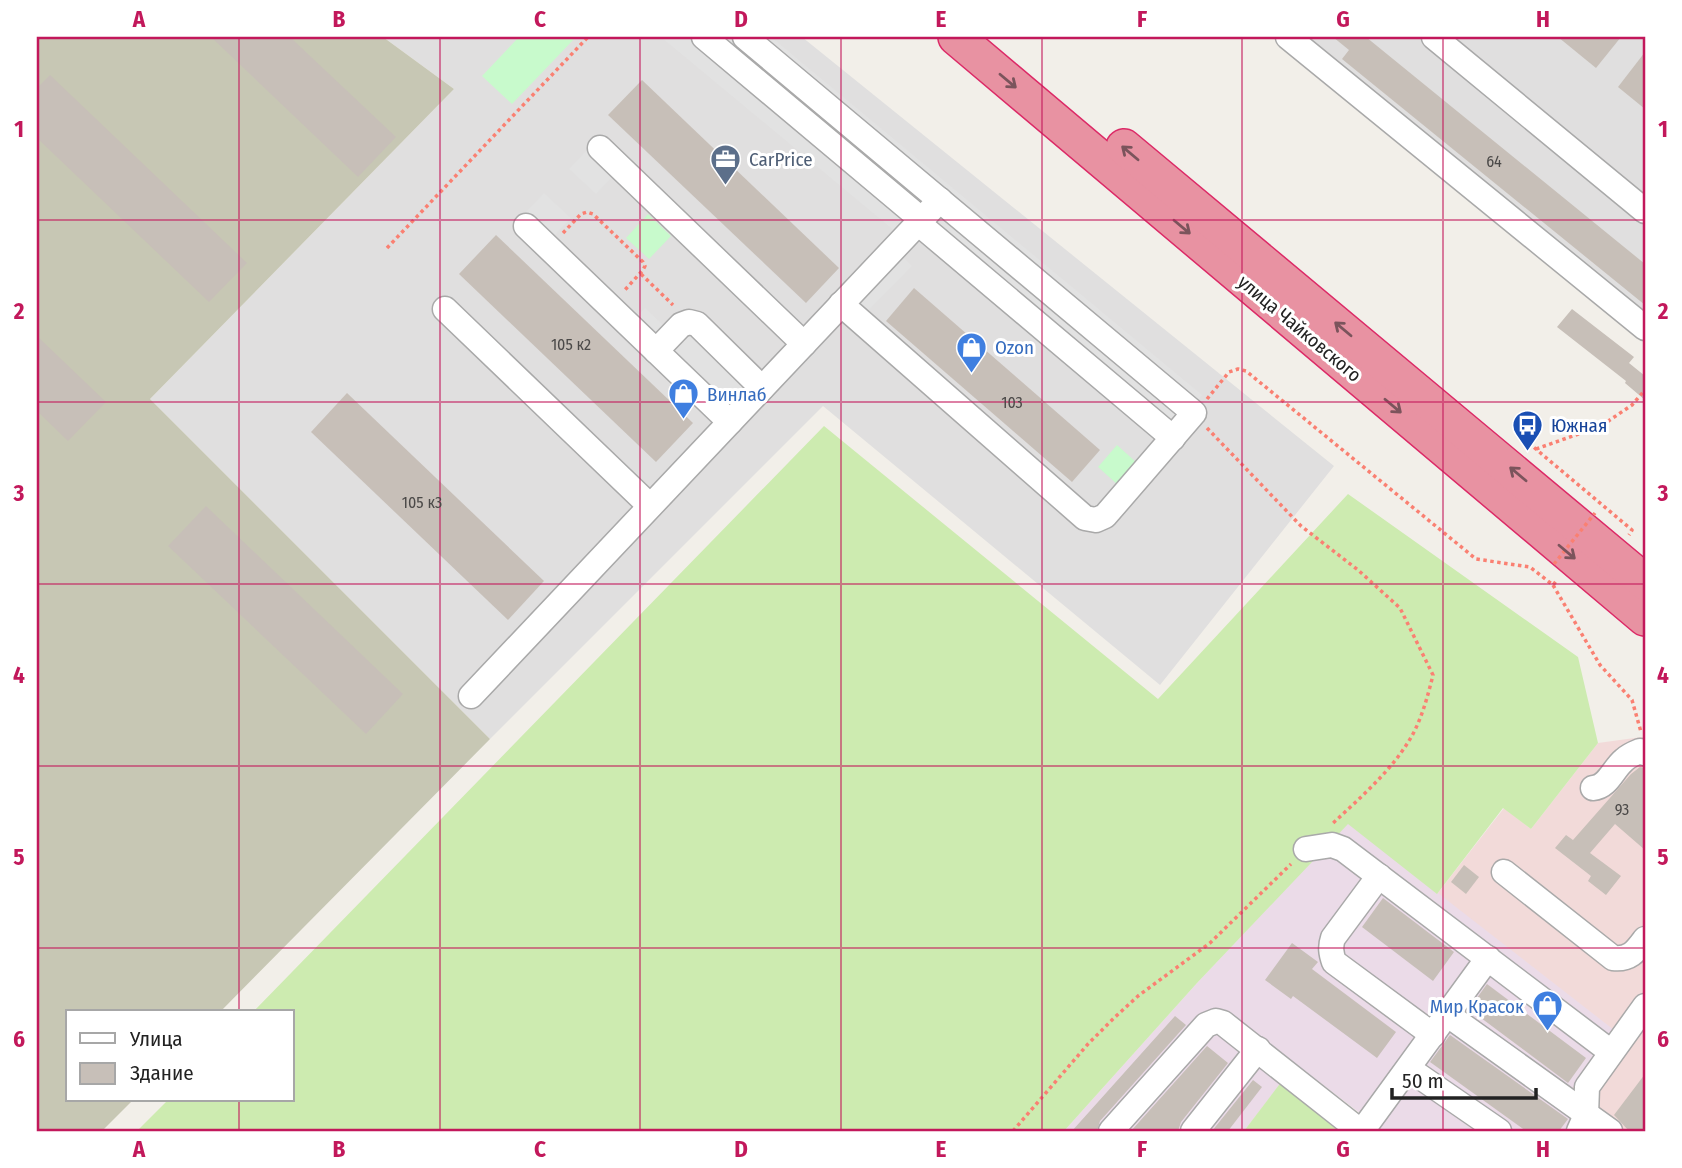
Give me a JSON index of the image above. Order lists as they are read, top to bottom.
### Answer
{
  "streets": {
    "highway": ["улица Чайковского"]
  },
  "places": {
    "office": ["CarPrice"],
    "shop": ["Ozon", "Винлаб", "Мир Красок"],
    "bus stop": ["Южная"]
  },
  "house_numbers": [
    "64",
    "105 к2",
    "103",
    "105 к3",
    "93"
  ],
  "legend": ["Улица", "Здание"],
  "scale_bar": "50 m",
  "grid": {
    "columns": [
      "A",
      "B",
      "C",
      "D",
      "E",
      "F",
      "G",
      "H"
    ],
    "rows": [
      "1",
      "2",
      "3",
      "4",
      "5",
      "6"
    ]
  }
}
